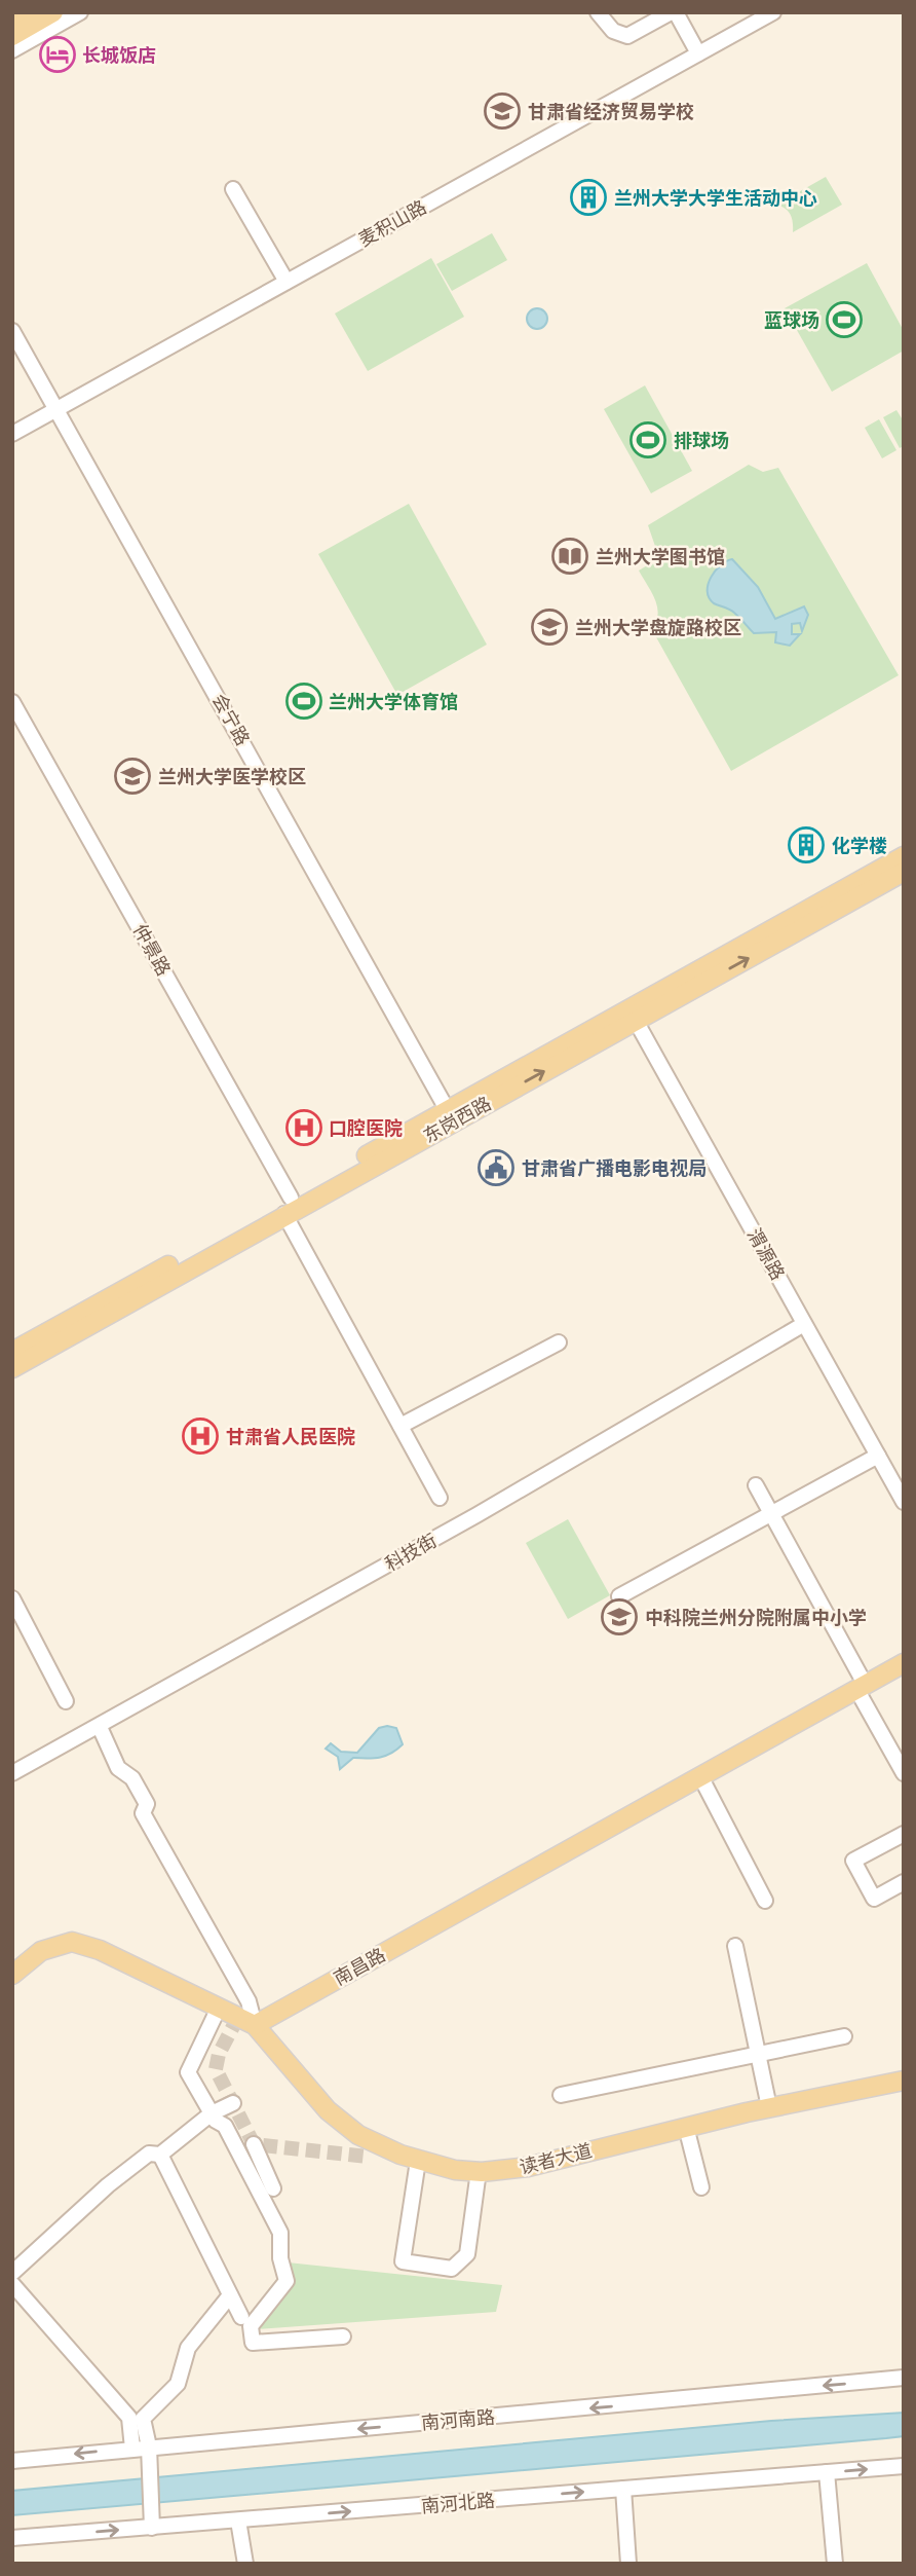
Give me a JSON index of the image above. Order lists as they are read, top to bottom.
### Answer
{
  "streets": {
    "main road": ["东岗西路", "南昌路", "读者大道"],
    "street": [
      "麦积山路",
      "会宁路",
      "仲景路",
      "渭源路",
      "科技街",
      "南河南路",
      "南河北路"
    ]
  },
  "crossings": [
    ["麦积山路", "会宁路"],
    ["会宁路", "东岗西路"],
    ["仲景路", "东岗西路"],
    ["东岗西路", "渭源路"],
    ["渭源路", "科技街"],
    ["南昌路", "读者大道"]
  ],
  "one_way": ["南河南路", "南河北路"],
  "places": {
    "hotel": ["长城饭店"],
    "school or university": [
      "甘肃省经济贸易学校",
      "兰州大学盘旋路校区",
      "兰州大学医学校区",
      "中科院兰州分院附属中小学"
    ],
    "building": ["兰州大学大学生活动中心", "化学楼"],
    "sports": ["蓝球场", "排球场", "兰州大学体育馆"],
    "library": ["兰州大学图书馆"],
    "hospital": ["口腔医院", "甘肃省人民医院"],
    "public building": ["甘肃省广播电影电视局"]
  }
}
